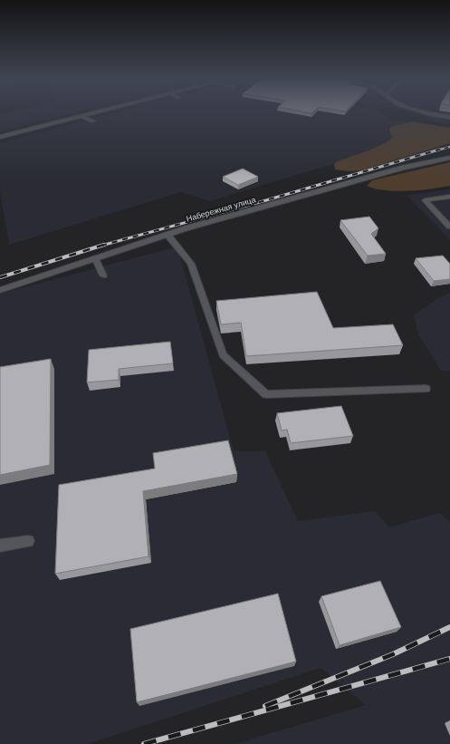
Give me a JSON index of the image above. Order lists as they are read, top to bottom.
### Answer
{
  "streets": {
    "street": ["Набережная улица"]
  }
}
